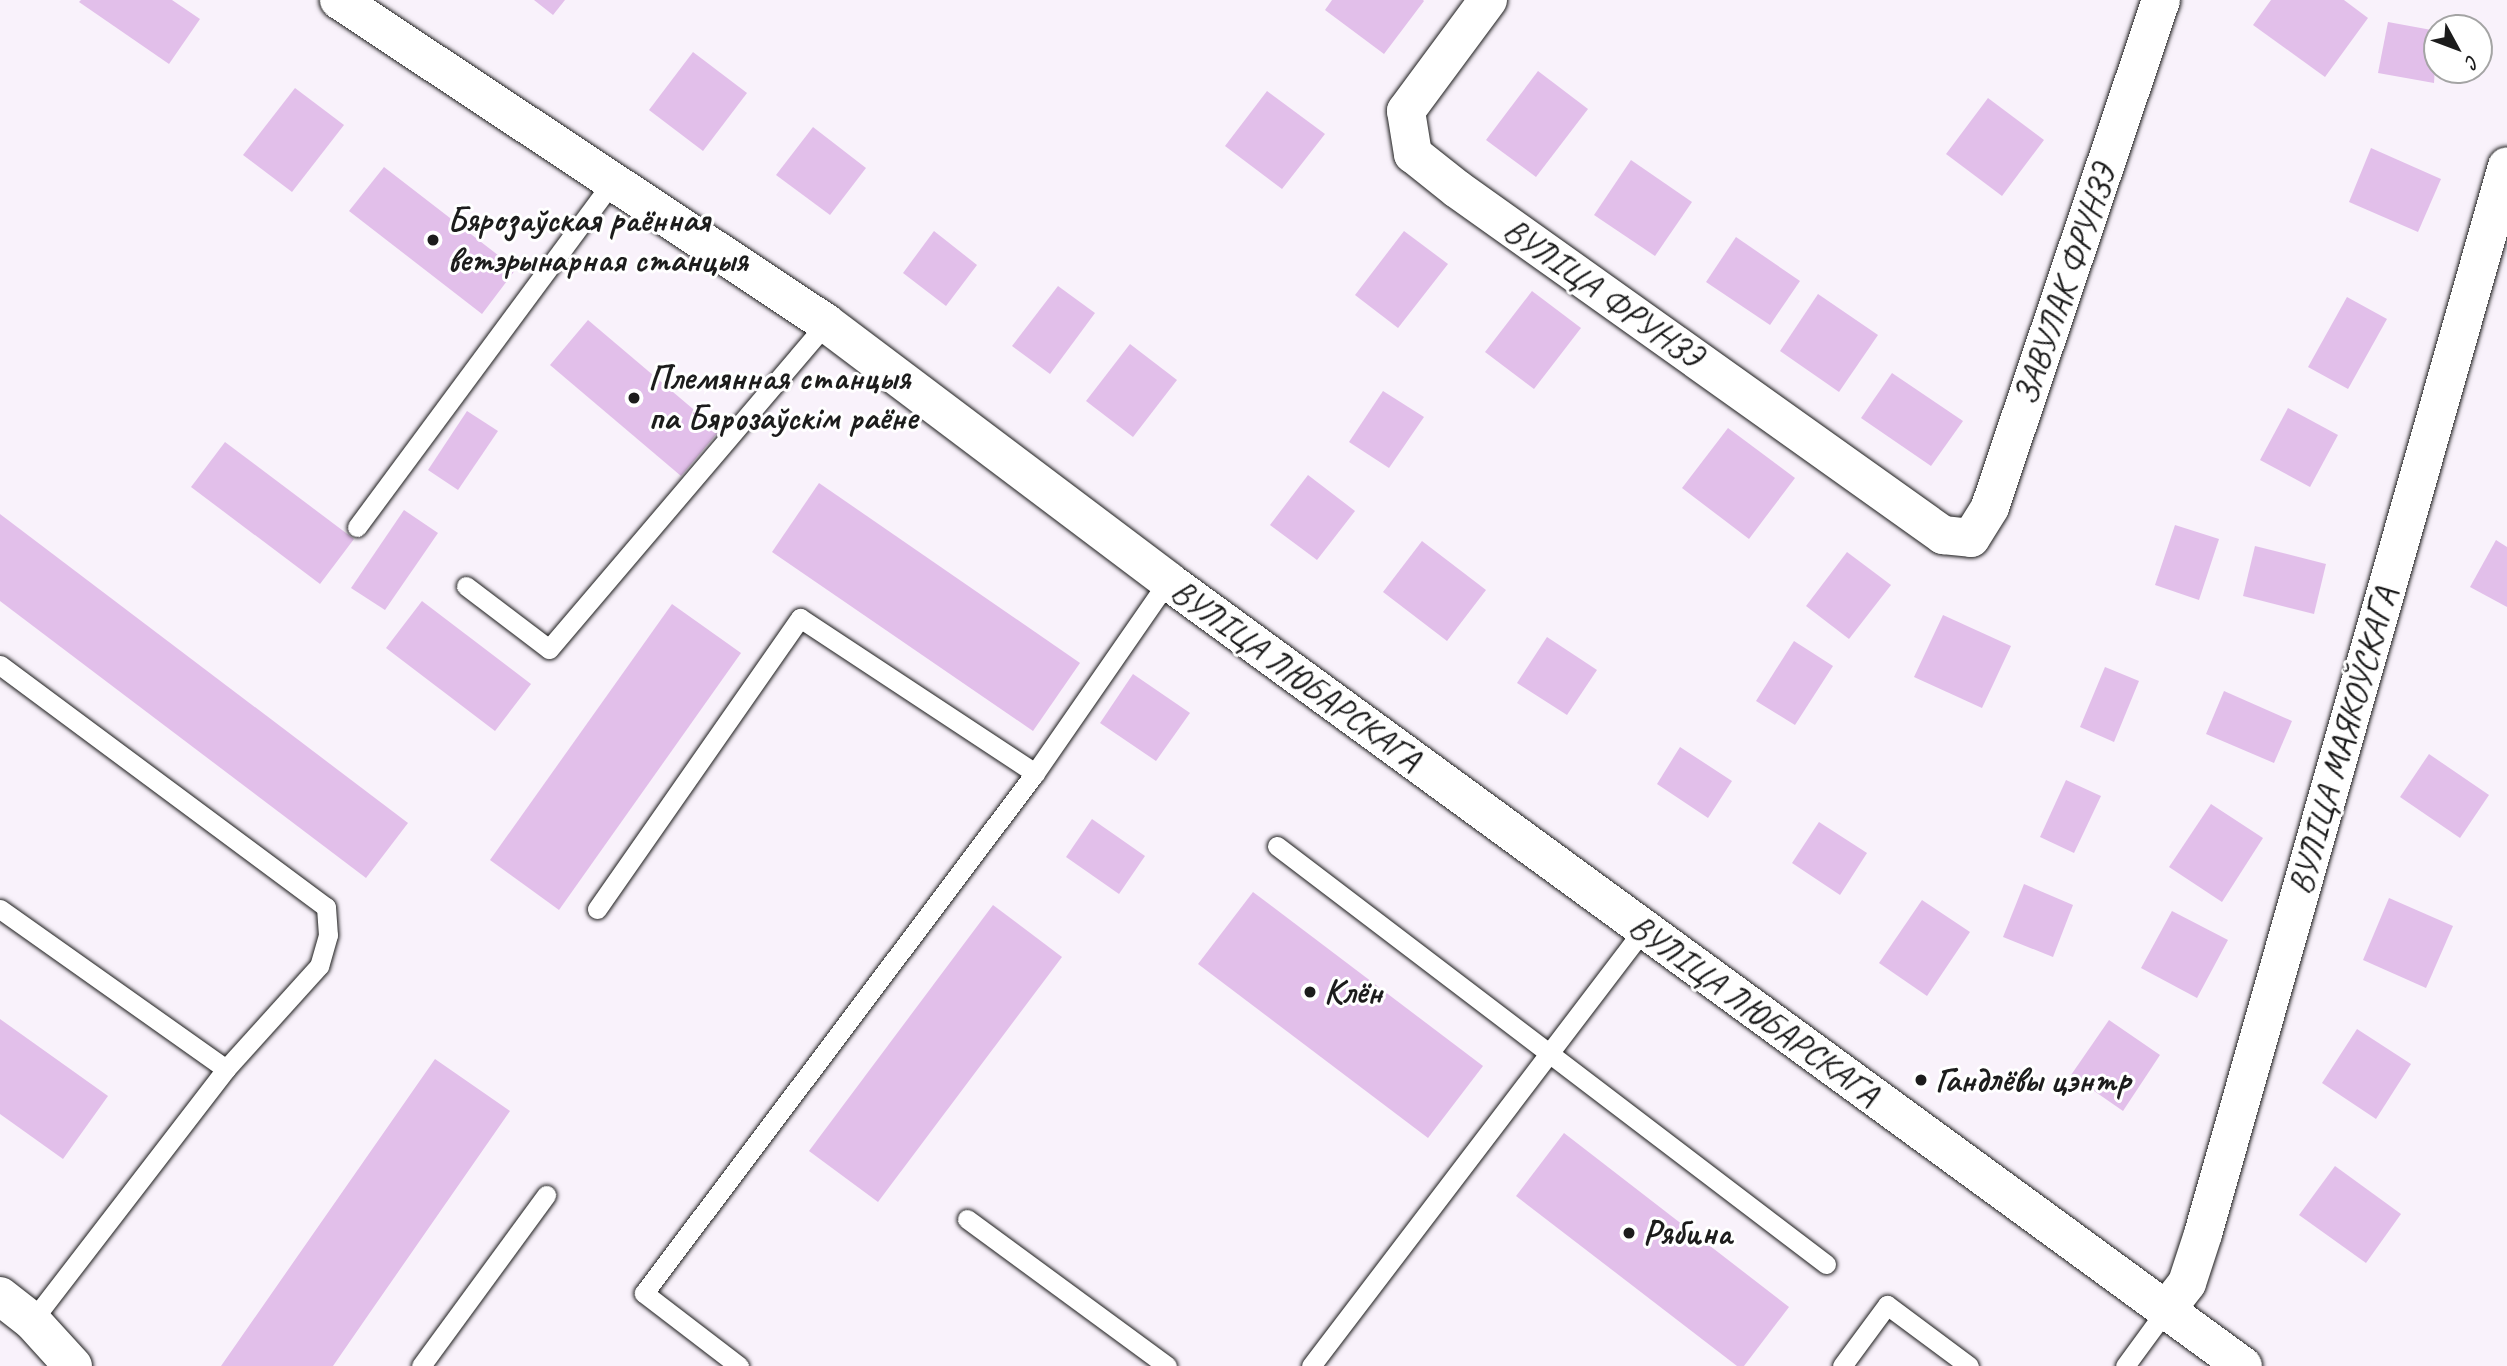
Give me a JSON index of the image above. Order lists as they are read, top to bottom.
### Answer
{
  "streets": {
    "street": [
      "ЗАВУЛАК ФРУНЗЭ",
      "ВУЛІЦА ФРУНЗЭ",
      "ВУЛІЦА ЛЮБАРСКАГА",
      "ВУЛІЦА МАЯКОЎСКАГА"
    ]
  },
  "crossings": [
    ["ЗАВУЛАК ФРУНЗЭ", "ВУЛІЦА ФРУНЗЭ"],
    ["ВУЛІЦА ЛЮБАРСКАГА", "ВУЛІЦА МАЯКОЎСКАГА"]
  ],
  "places": [
    "Бярозаўская раённая ветэрынарная станцыя",
    "Племянная станцыя па Бярозаўскім раёне",
    "Клён",
    "Гандлёвы цэнтр",
    "Рябина"
  ],
  "north": "bottom right"
}
